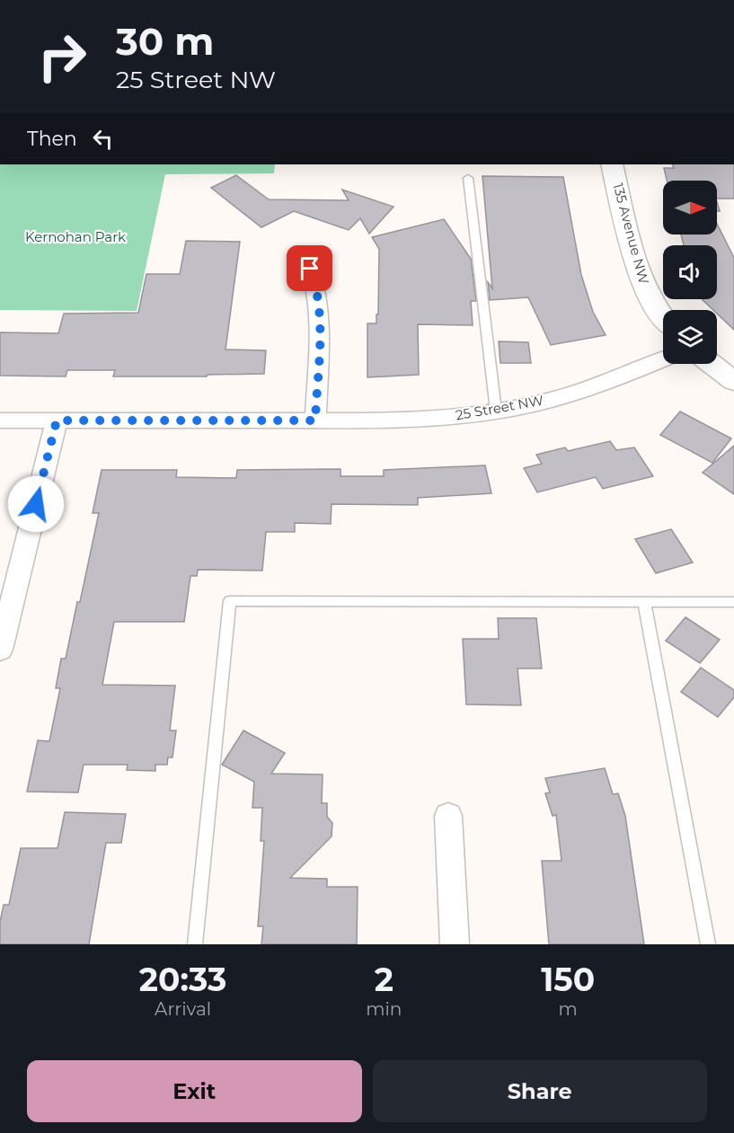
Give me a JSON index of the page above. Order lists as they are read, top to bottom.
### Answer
{
  "streets": {
    "street": ["135 Avenue NW", "25 Street NW"]
  },
  "parks": ["Kernohan Park"],
  "north": "right",
  "page": {
    "turn": ["30 m", "25 Street NW"],
    "then": "Then",
    "eta": [
      "20:33",
      "Arrival",
      "2",
      "min",
      "150",
      "m"
    ],
    "buttons": ["Exit", "Share"]
  }
}
